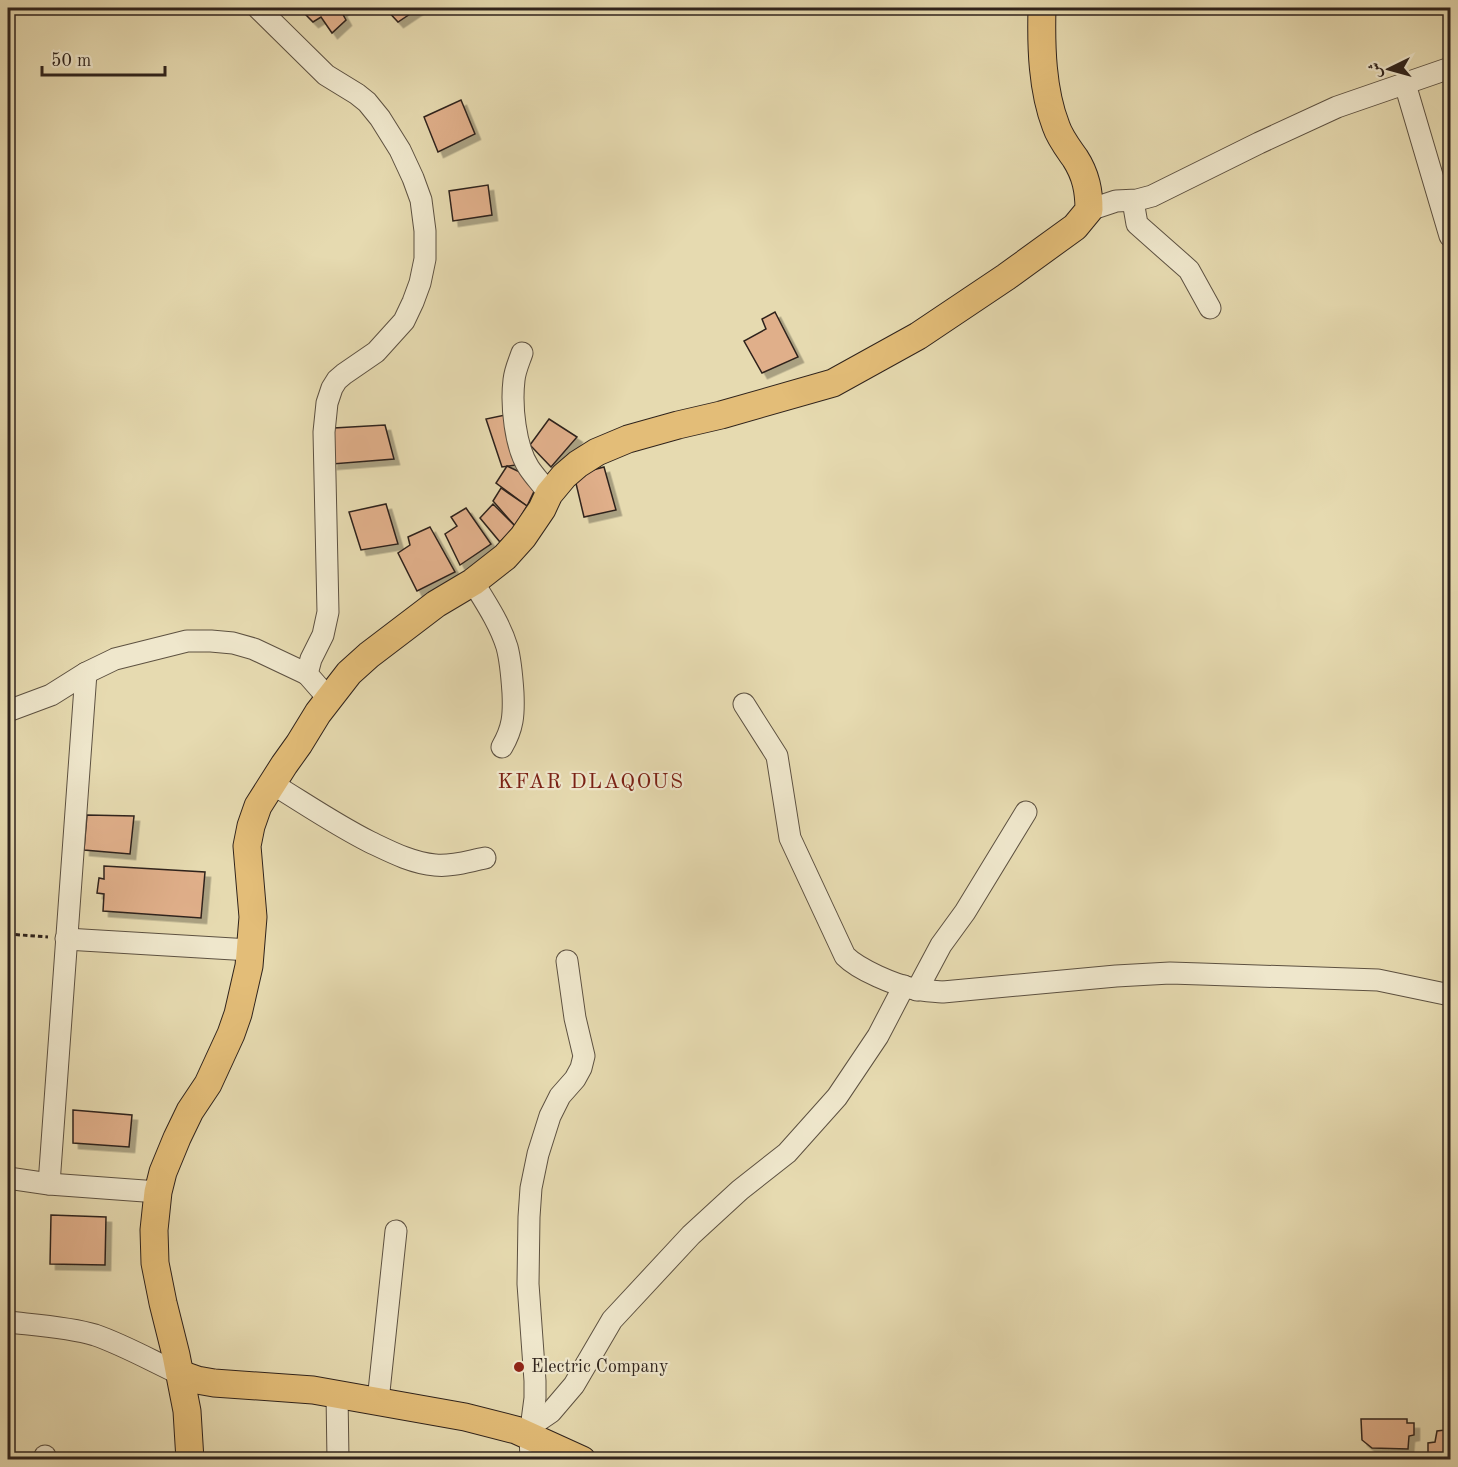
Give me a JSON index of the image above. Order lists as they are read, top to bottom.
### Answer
{
  "districts": ["KFAR DLAQOUS"],
  "places": ["Electric Company"],
  "scale_bar": "50 m",
  "north": "left"
}
